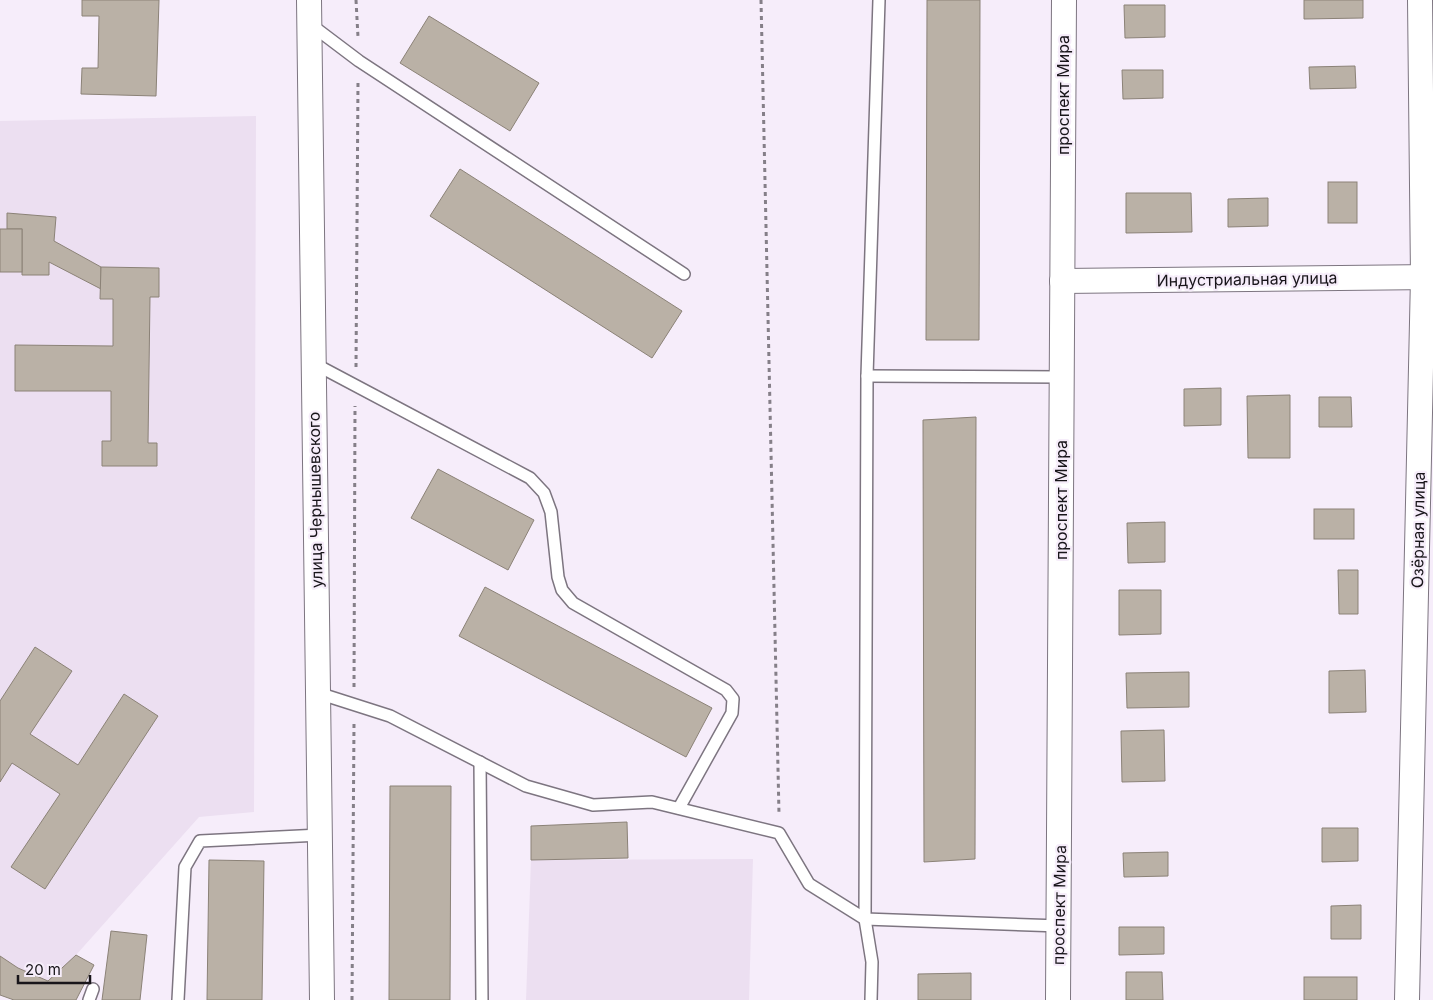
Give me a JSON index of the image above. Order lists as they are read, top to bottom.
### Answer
{
  "streets": {
    "street": [
      "проспект Мира",
      "Индустриальная улица",
      "улица Чернышевского",
      "Озёрная улица"
    ]
  },
  "crossings": [
    ["проспект Мира", "Индустриальная улица"],
    ["Индустриальная улица", "Озёрная улица"]
  ],
  "scale_bar": "20 m"
}
